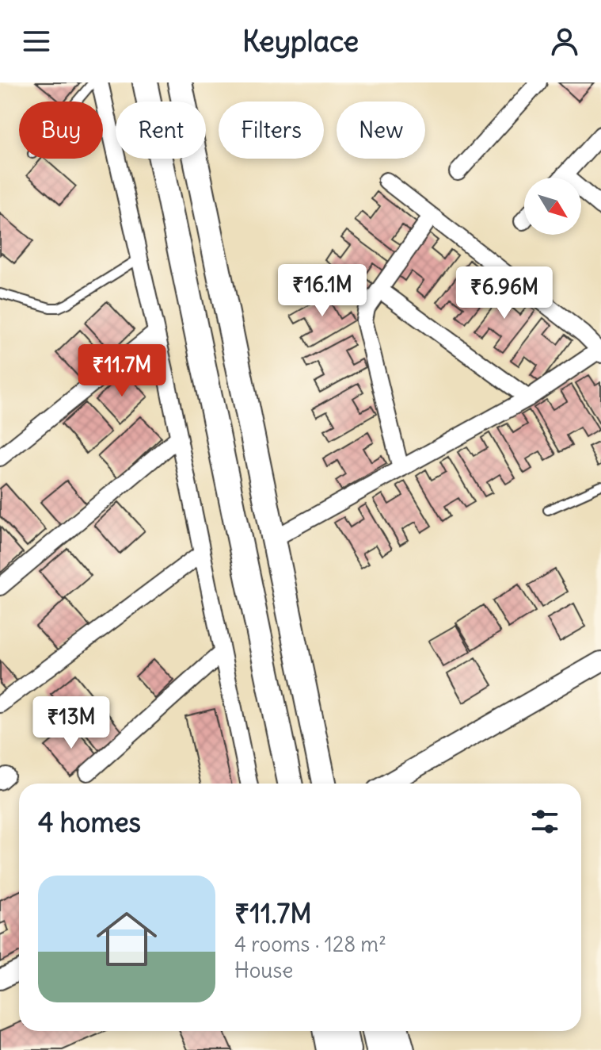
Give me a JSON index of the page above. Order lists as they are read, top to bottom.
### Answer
{
  "north": "bottom right",
  "page": {
    "header": "Keyplace",
    "chip": [
      "Buy",
      "Rent",
      "Filters",
      "New"
    ],
    "price": [
      "₹16.1M",
      "₹6.96M",
      "₹11.7M",
      "₹13M"
    ],
    "heading": "4 homes",
    "list": [
      {
        "name": "₹11.7M",
        "note": "4 rooms · 128 m² · House"
      }
    ]
  }
}
